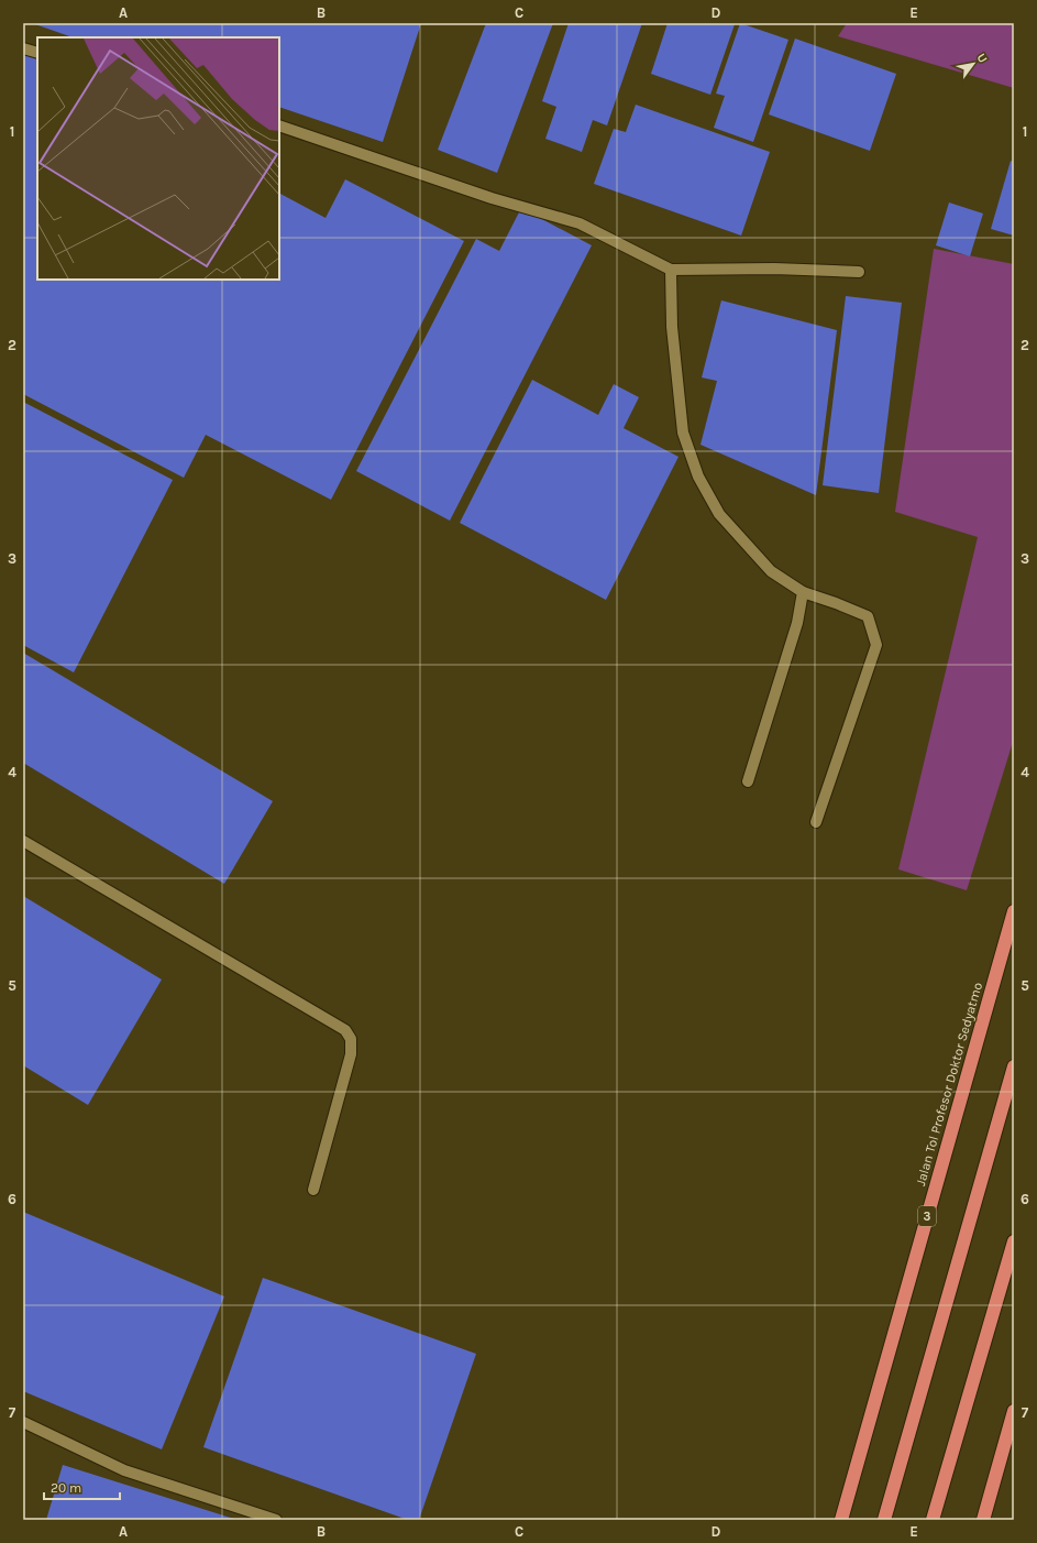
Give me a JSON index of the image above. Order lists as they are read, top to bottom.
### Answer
{
  "streets": {
    "highway": ["Jalan Tol Profesor Doktor Sedyatmo", "3"]
  },
  "scale_bar": "20 m",
  "north": "top right",
  "grid": {
    "columns": [
      "A",
      "B",
      "C",
      "D",
      "E"
    ],
    "rows": [
      "1",
      "2",
      "3",
      "4",
      "5",
      "6",
      "7"
    ]
  }
}
